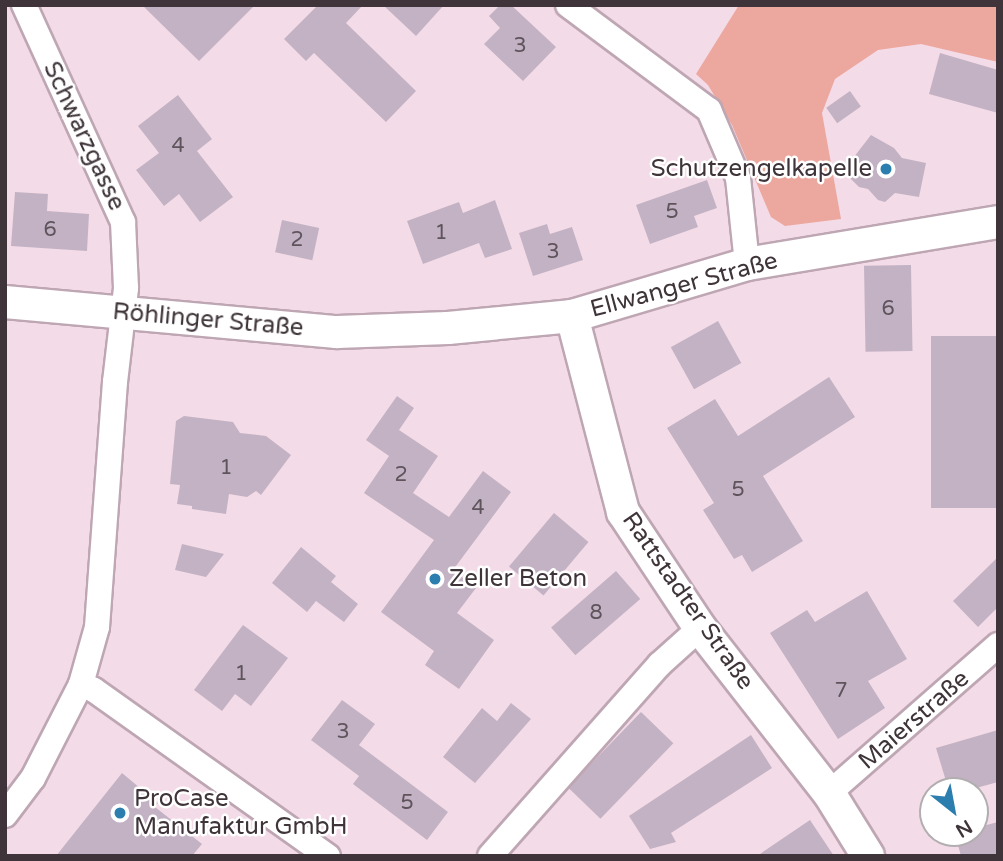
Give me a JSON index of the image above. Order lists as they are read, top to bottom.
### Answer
{
  "streets": {
    "street": [
      "Schwarzgasse",
      "Ellwanger Straße",
      "Röhlinger Straße",
      "Rattstadter Straße",
      "Maierstraße"
    ]
  },
  "crossings": [
    ["Schwarzgasse", "Röhlinger Straße"],
    ["Ellwanger Straße", "Röhlinger Straße"],
    ["Ellwanger Straße", "Rattstadter Straße"],
    ["Rattstadter Straße", "Maierstraße"]
  ],
  "places": ["Schutzengelkapelle", "Zeller Beton", "ProCase Manufaktur GmbH"],
  "house_numbers": [
    "3",
    "4",
    "5",
    "6",
    "1",
    "2",
    "3",
    "6",
    "1",
    "2",
    "5",
    "4",
    "8",
    "1",
    "7",
    "3",
    "5"
  ],
  "north": "bottom right"
}
